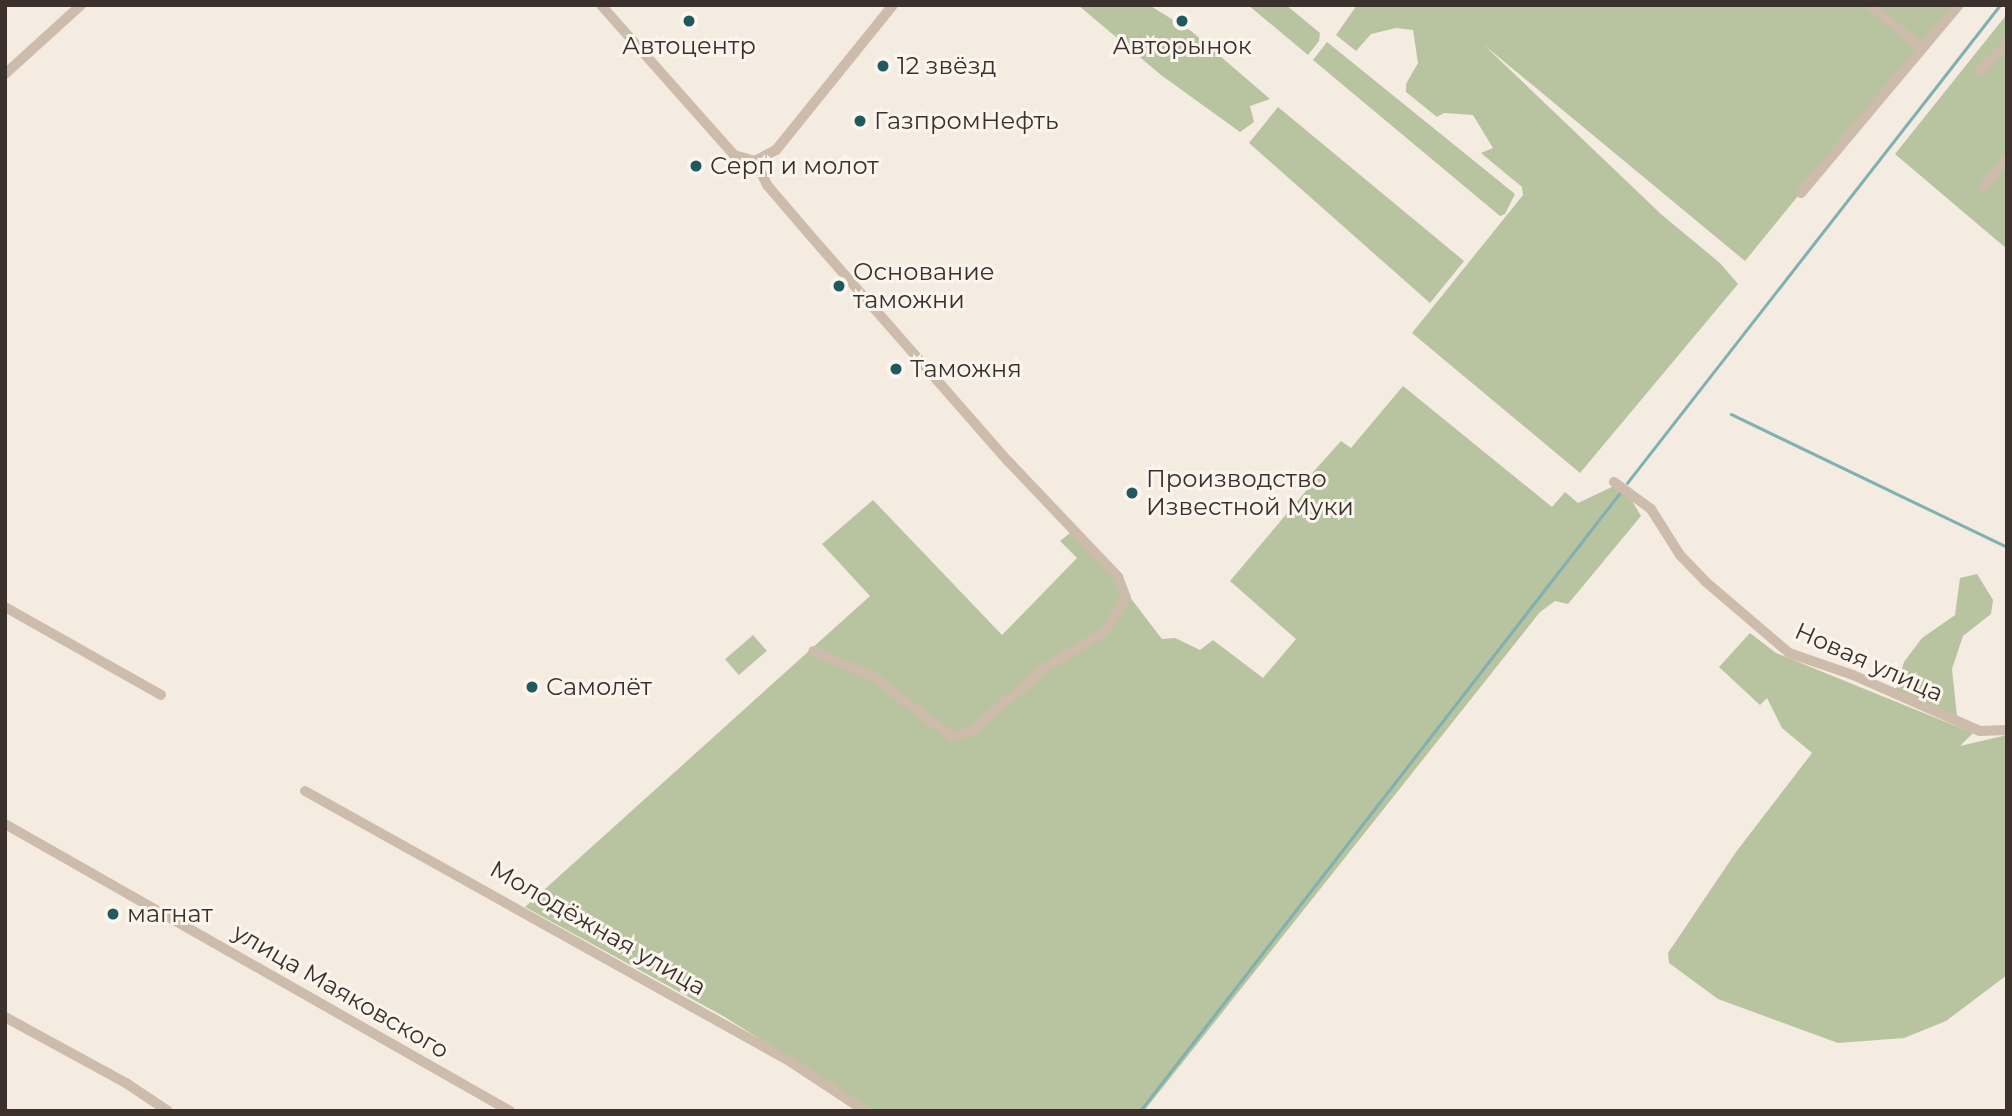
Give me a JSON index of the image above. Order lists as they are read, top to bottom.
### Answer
{
  "streets": {
    "street": ["Новая улица", "Молодёжная улица", "улица Маяковского"]
  },
  "places": [
    "Автоцентр",
    "Авторынок",
    "12 звёзд",
    "ГазпромНефть",
    "Серп и молот",
    "Основание таможни",
    "Таможня",
    "Производство Известной Муки",
    "Самолёт",
    "магнат"
  ]
}
